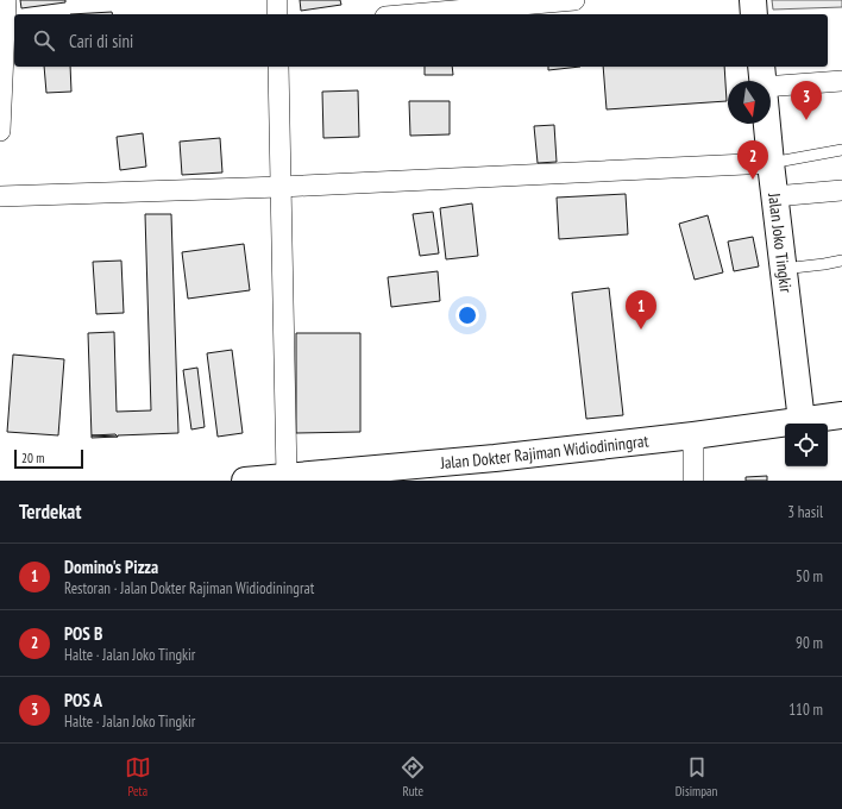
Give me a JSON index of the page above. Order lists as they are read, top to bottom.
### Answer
{
  "streets": {
    "main road": ["Jalan Joko Tingkir", "Jalan Dokter Rajiman Widiodiningrat"]
  },
  "crossings": [
    ["Jalan Joko Tingkir", "Jalan Dokter Rajiman Widiodiningrat"]
  ],
  "scale_bar": "20 m",
  "north": "bottom",
  "page": {
    "search": "Cari di sini",
    "pins": ["3", "2", "1"],
    "scale": "20 m",
    "heading": ["Terdekat", "3 hasil"],
    "list": [
      {
        "mark": "1",
        "name": "Domino's Pizza",
        "note": "Restoran · Jalan Dokter Rajiman Widiodiningrat",
        "value": "50 m"
      },
      {
        "mark": "2",
        "name": "POS B",
        "note": "Halte · Jalan Joko Tingkir",
        "value": "90 m"
      },
      {
        "mark": "3",
        "name": "POS A",
        "note": "Halte · Jalan Joko Tingkir",
        "value": "110 m"
      }
    ],
    "nav": ["Peta", "Rute", "Disimpan"]
  }
}
